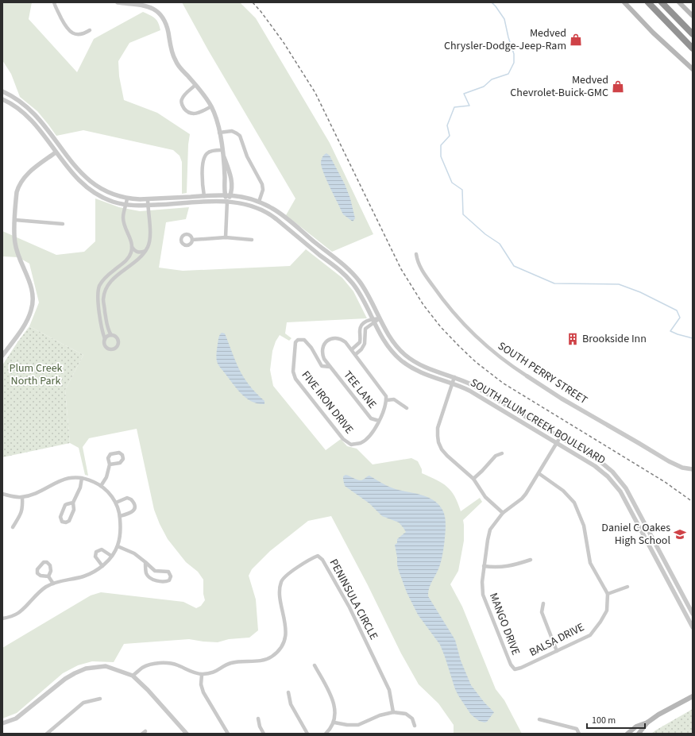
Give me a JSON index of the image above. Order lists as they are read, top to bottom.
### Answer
{
  "streets": {
    "street": [
      "SOUTH PERRY STREET",
      "TEE LANE",
      "FIVE IRON DRIVE",
      "SOUTH PLUM CREEK BOULEVARD",
      "PENINSULA CIRCLE",
      "MANGO DRIVE",
      "BALSA DRIVE"
    ]
  },
  "crossings": [
    ["TEE LANE", "FIVE IRON DRIVE"],
    ["SOUTH PLUM CREEK BOULEVARD", "MANGO DRIVE"],
    ["MANGO DRIVE", "BALSA DRIVE"]
  ],
  "parks": ["Plum Creek North Park"],
  "places": {
    "shop": ["Medved Chrysler-Dodge-Jeep-Ram", "Medved Chevrolet-Buick-GMC"],
    "building": ["Brookside Inn"],
    "school or university": ["Daniel C Oakes High School"]
  },
  "scale_bar": "100 m"
}
